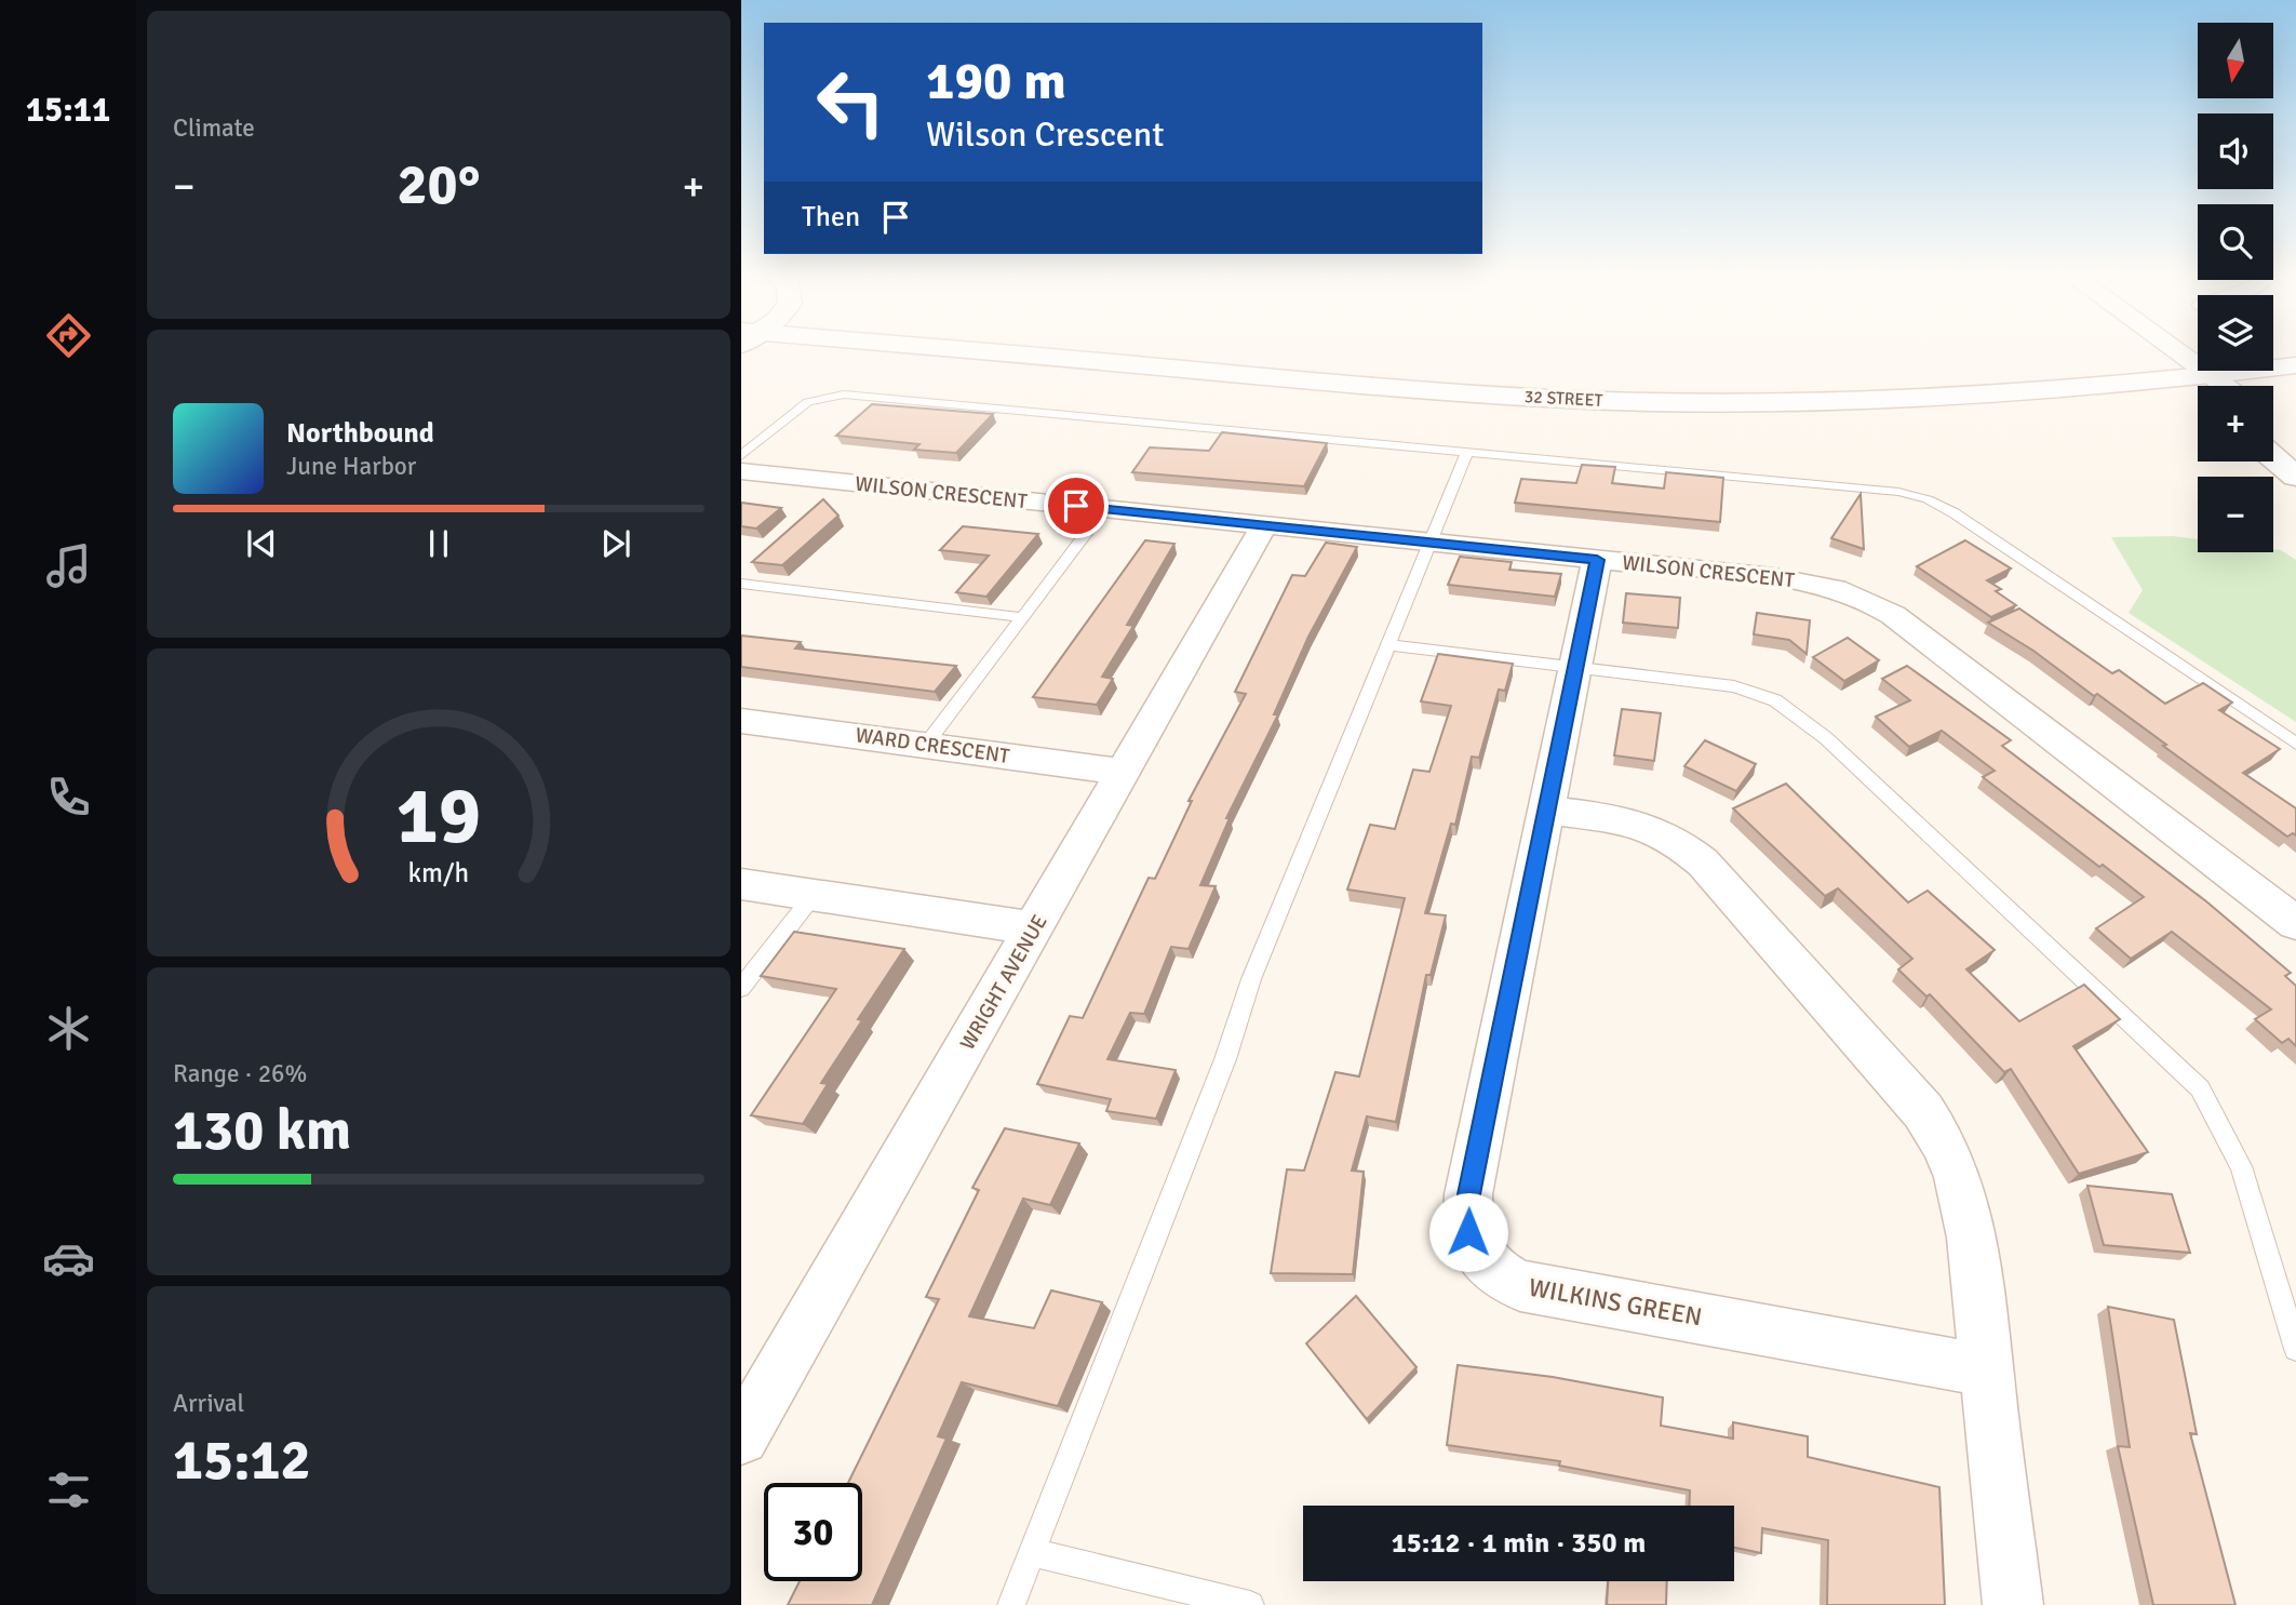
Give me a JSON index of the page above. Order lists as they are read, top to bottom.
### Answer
{
  "streets": {
    "main road": ["32 STREET"],
    "street": [
      "WILSON CRESCENT",
      "WARD CRESCENT",
      "WRIGHT AVENUE",
      "WILKINS GREEN"
    ]
  },
  "crossings": [
    ["WILSON CRESCENT", "WRIGHT AVENUE"],
    ["WILSON CRESCENT", "WILKINS GREEN"],
    ["WARD CRESCENT", "WRIGHT AVENUE"]
  ],
  "north": "bottom",
  "page": {
    "tabs": "15:11",
    "tile": [
      "Climate",
      ["Range · 26%", "130 km"],
      ["Arrival", "15:12"]
    ],
    "map_buttons": ["+", "−"],
    "turn": ["190 m", "Wilson Crescent"],
    "heat": ["−", "20°", "+"],
    "then": "Then",
    "song": ["Northbound", "June Harbor"],
    "limit": "30",
    "trip": "15:12 · 1 min · 350 m",
    "gauge": ["19", "km/h"]
  }
}
